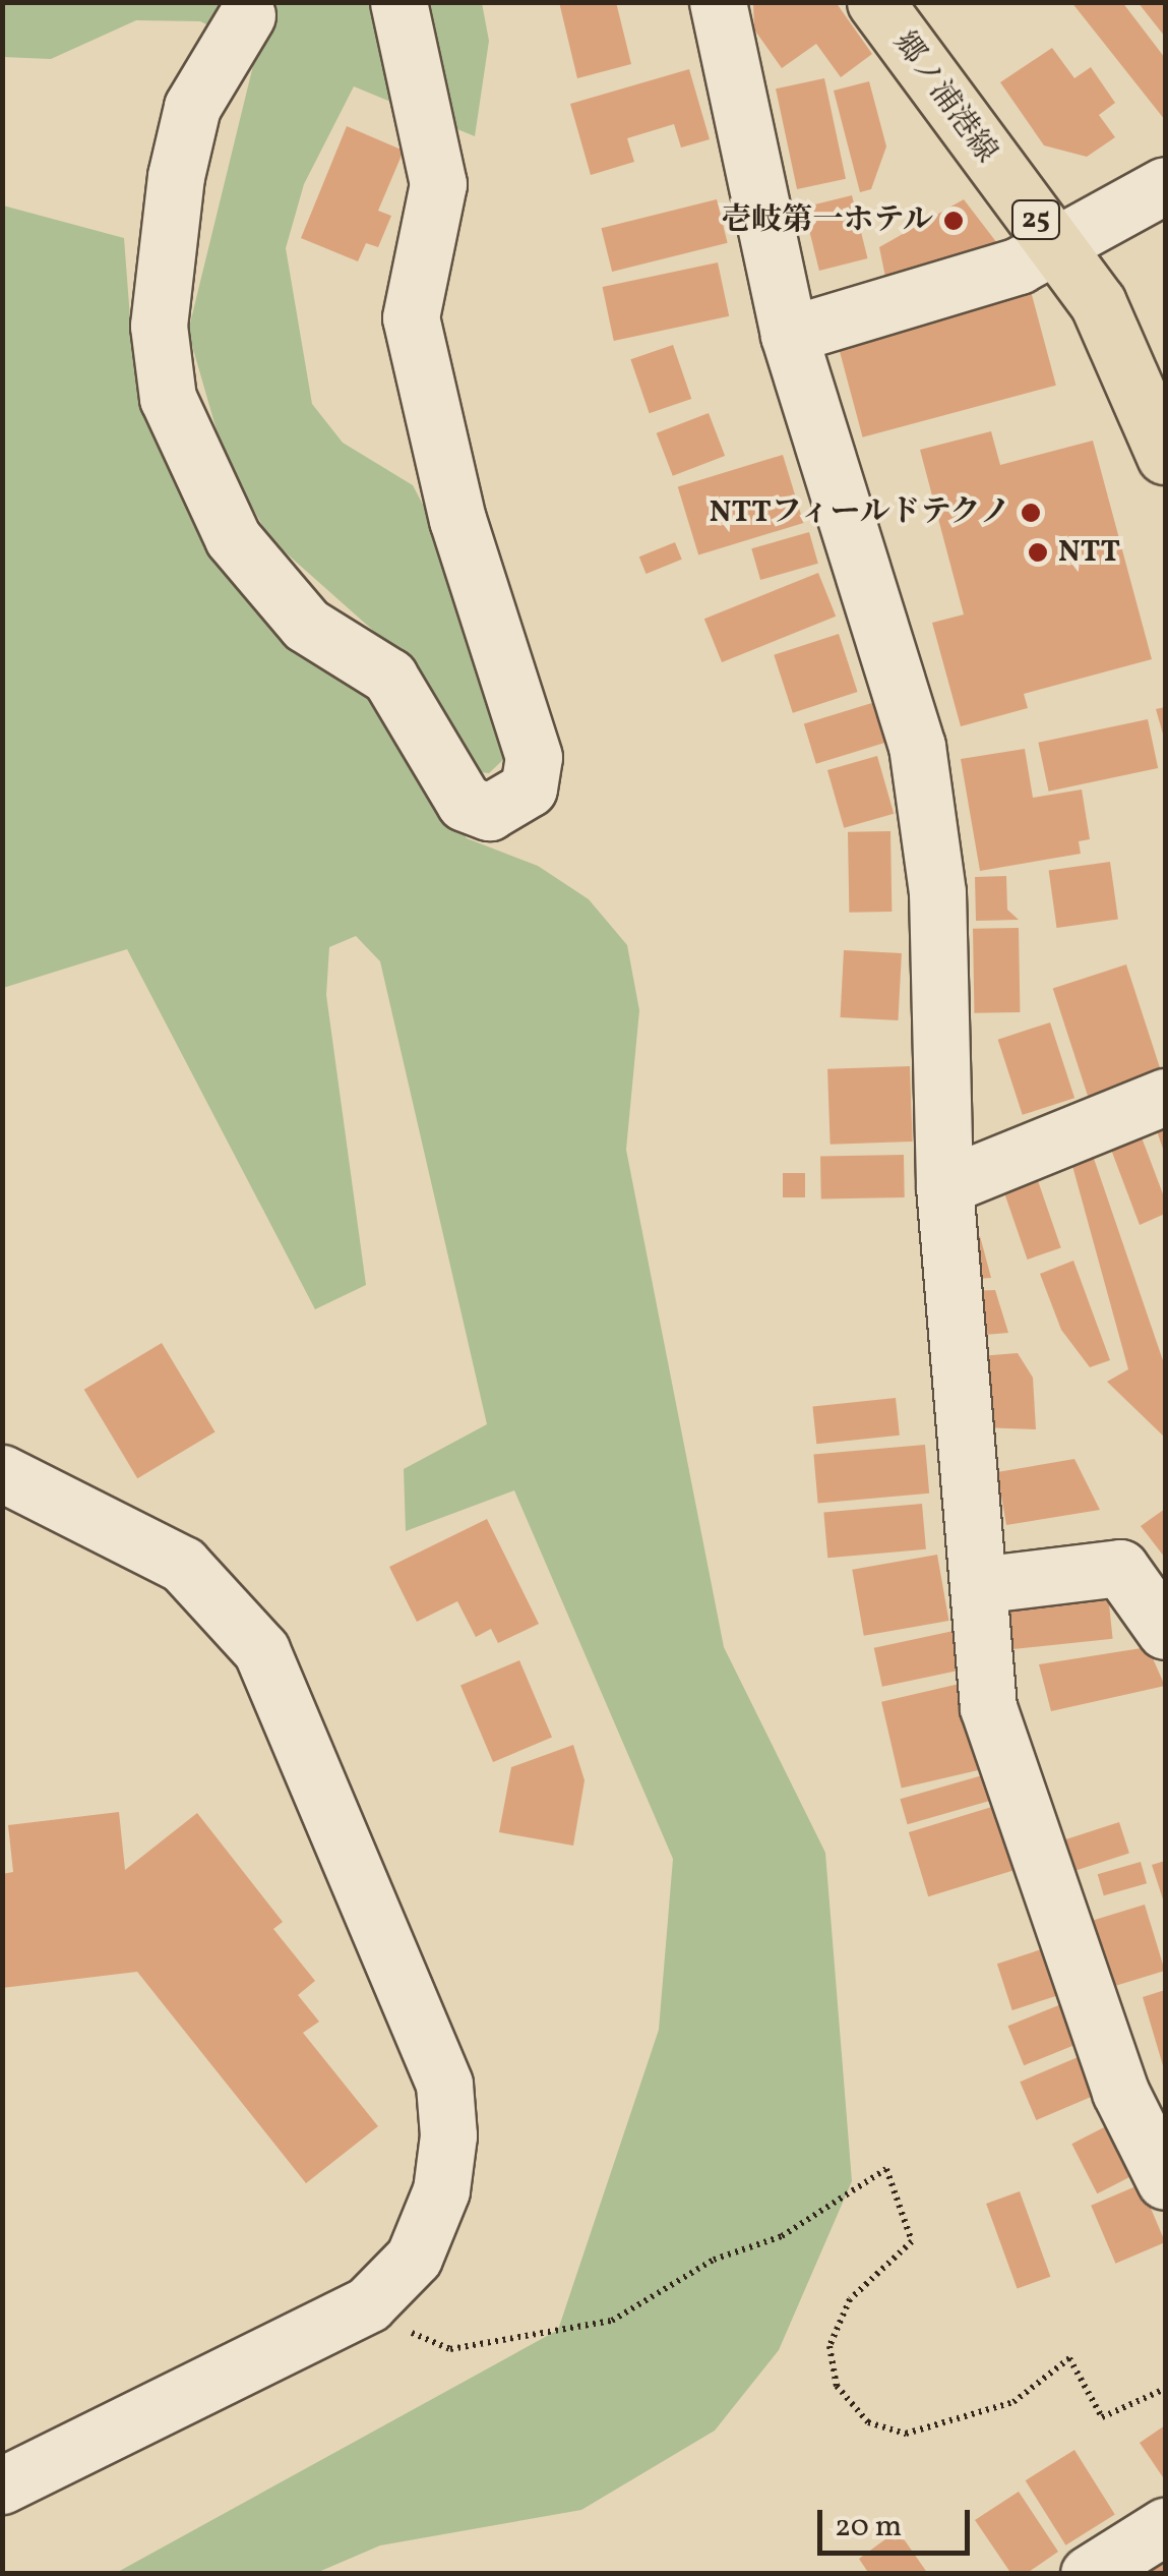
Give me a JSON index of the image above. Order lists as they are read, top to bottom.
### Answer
{
  "streets": {
    "main road": ["郷ノ浦港線", "25"]
  },
  "places": ["壱岐第一ホテル", "NTTフィールドテクノ", "NTT"],
  "scale_bar": "20 m"
}
